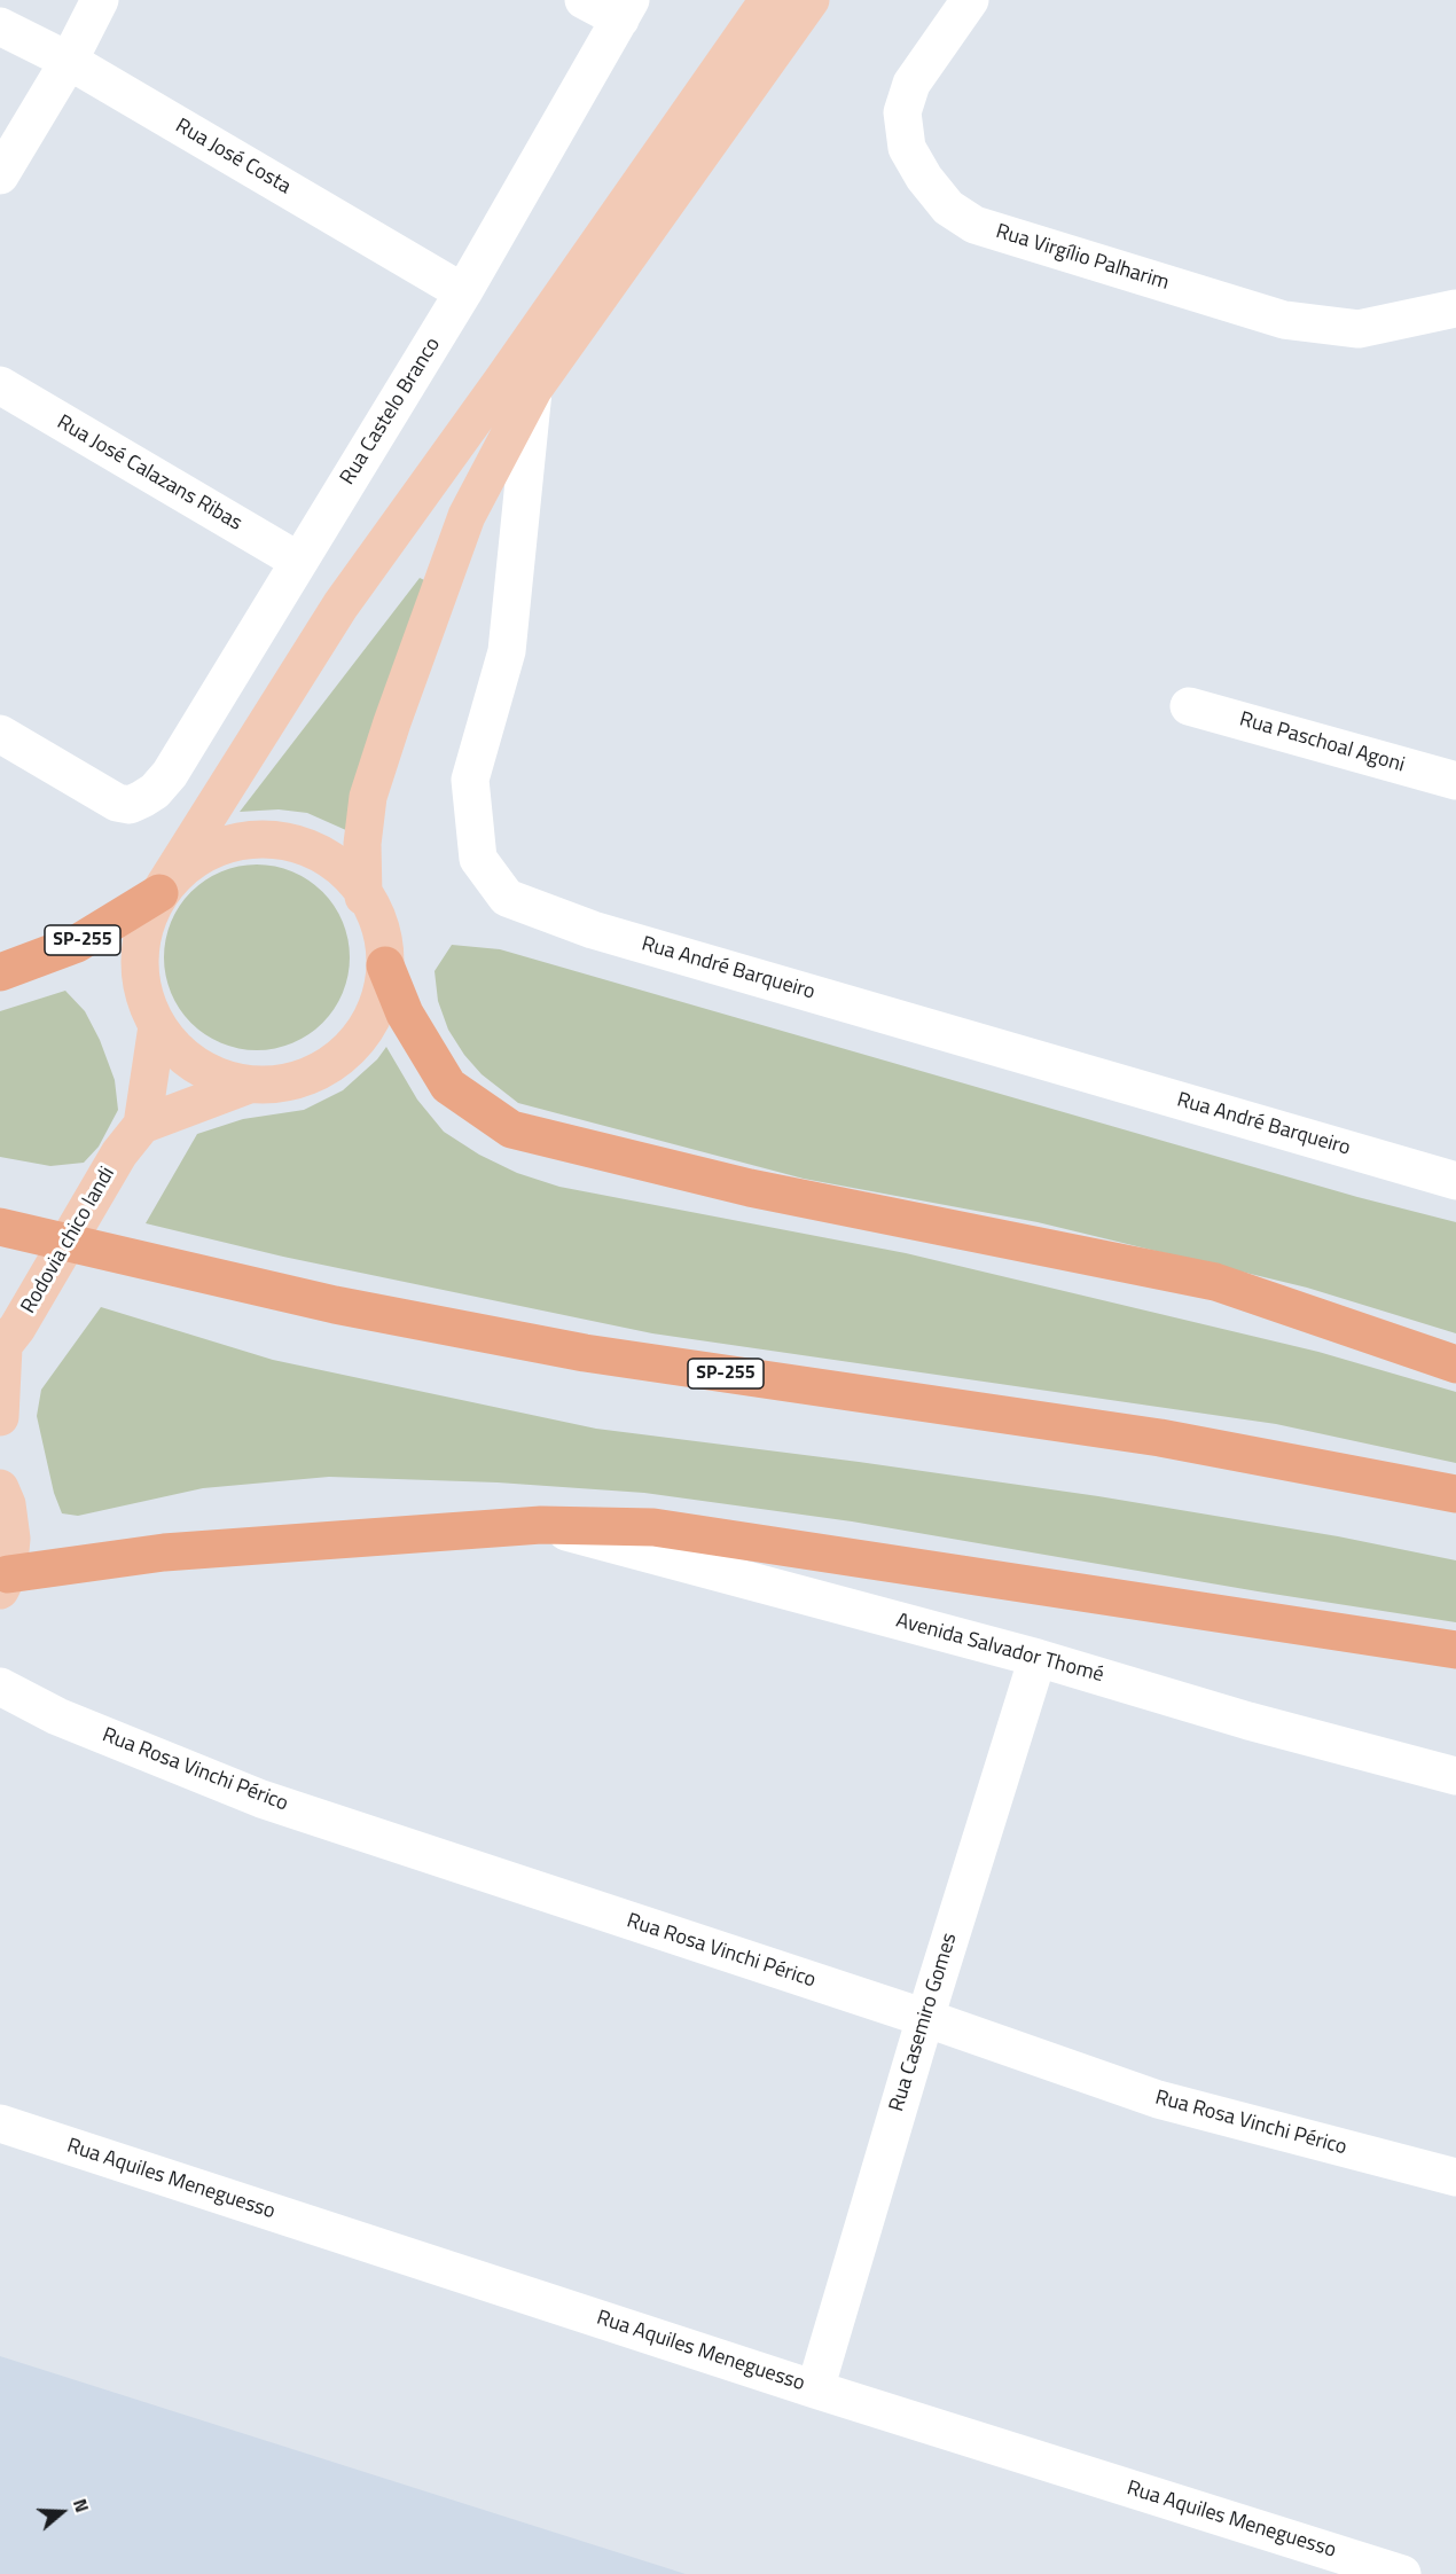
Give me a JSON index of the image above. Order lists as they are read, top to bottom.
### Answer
{
  "streets": {
    "highway": ["SP-255"],
    "main road": ["Rodovia chico landi"],
    "street": [
      "Rua José Costa",
      "Rua Virgílio Palharim",
      "Rua Castelo Branco",
      "Rua José Calazans Ribas",
      "Rua Paschoal Agoni",
      "Rua André Barqueiro",
      "Avenida Salvador Thomé",
      "Rua Rosa Vinchi Périco",
      "Rua Casemiro Gomes",
      "Rua Aquiles Meneguesso"
    ]
  },
  "crossings": [
    ["Rua José Costa", "Rua Castelo Branco"],
    ["Rua Castelo Branco", "Rua José Calazans Ribas"],
    ["Avenida Salvador Thomé", "Rua Casemiro Gomes"],
    ["Rua Rosa Vinchi Périco", "Rua Casemiro Gomes"],
    ["Rua Casemiro Gomes", "Rua Aquiles Meneguesso"]
  ],
  "north": "right"
}
